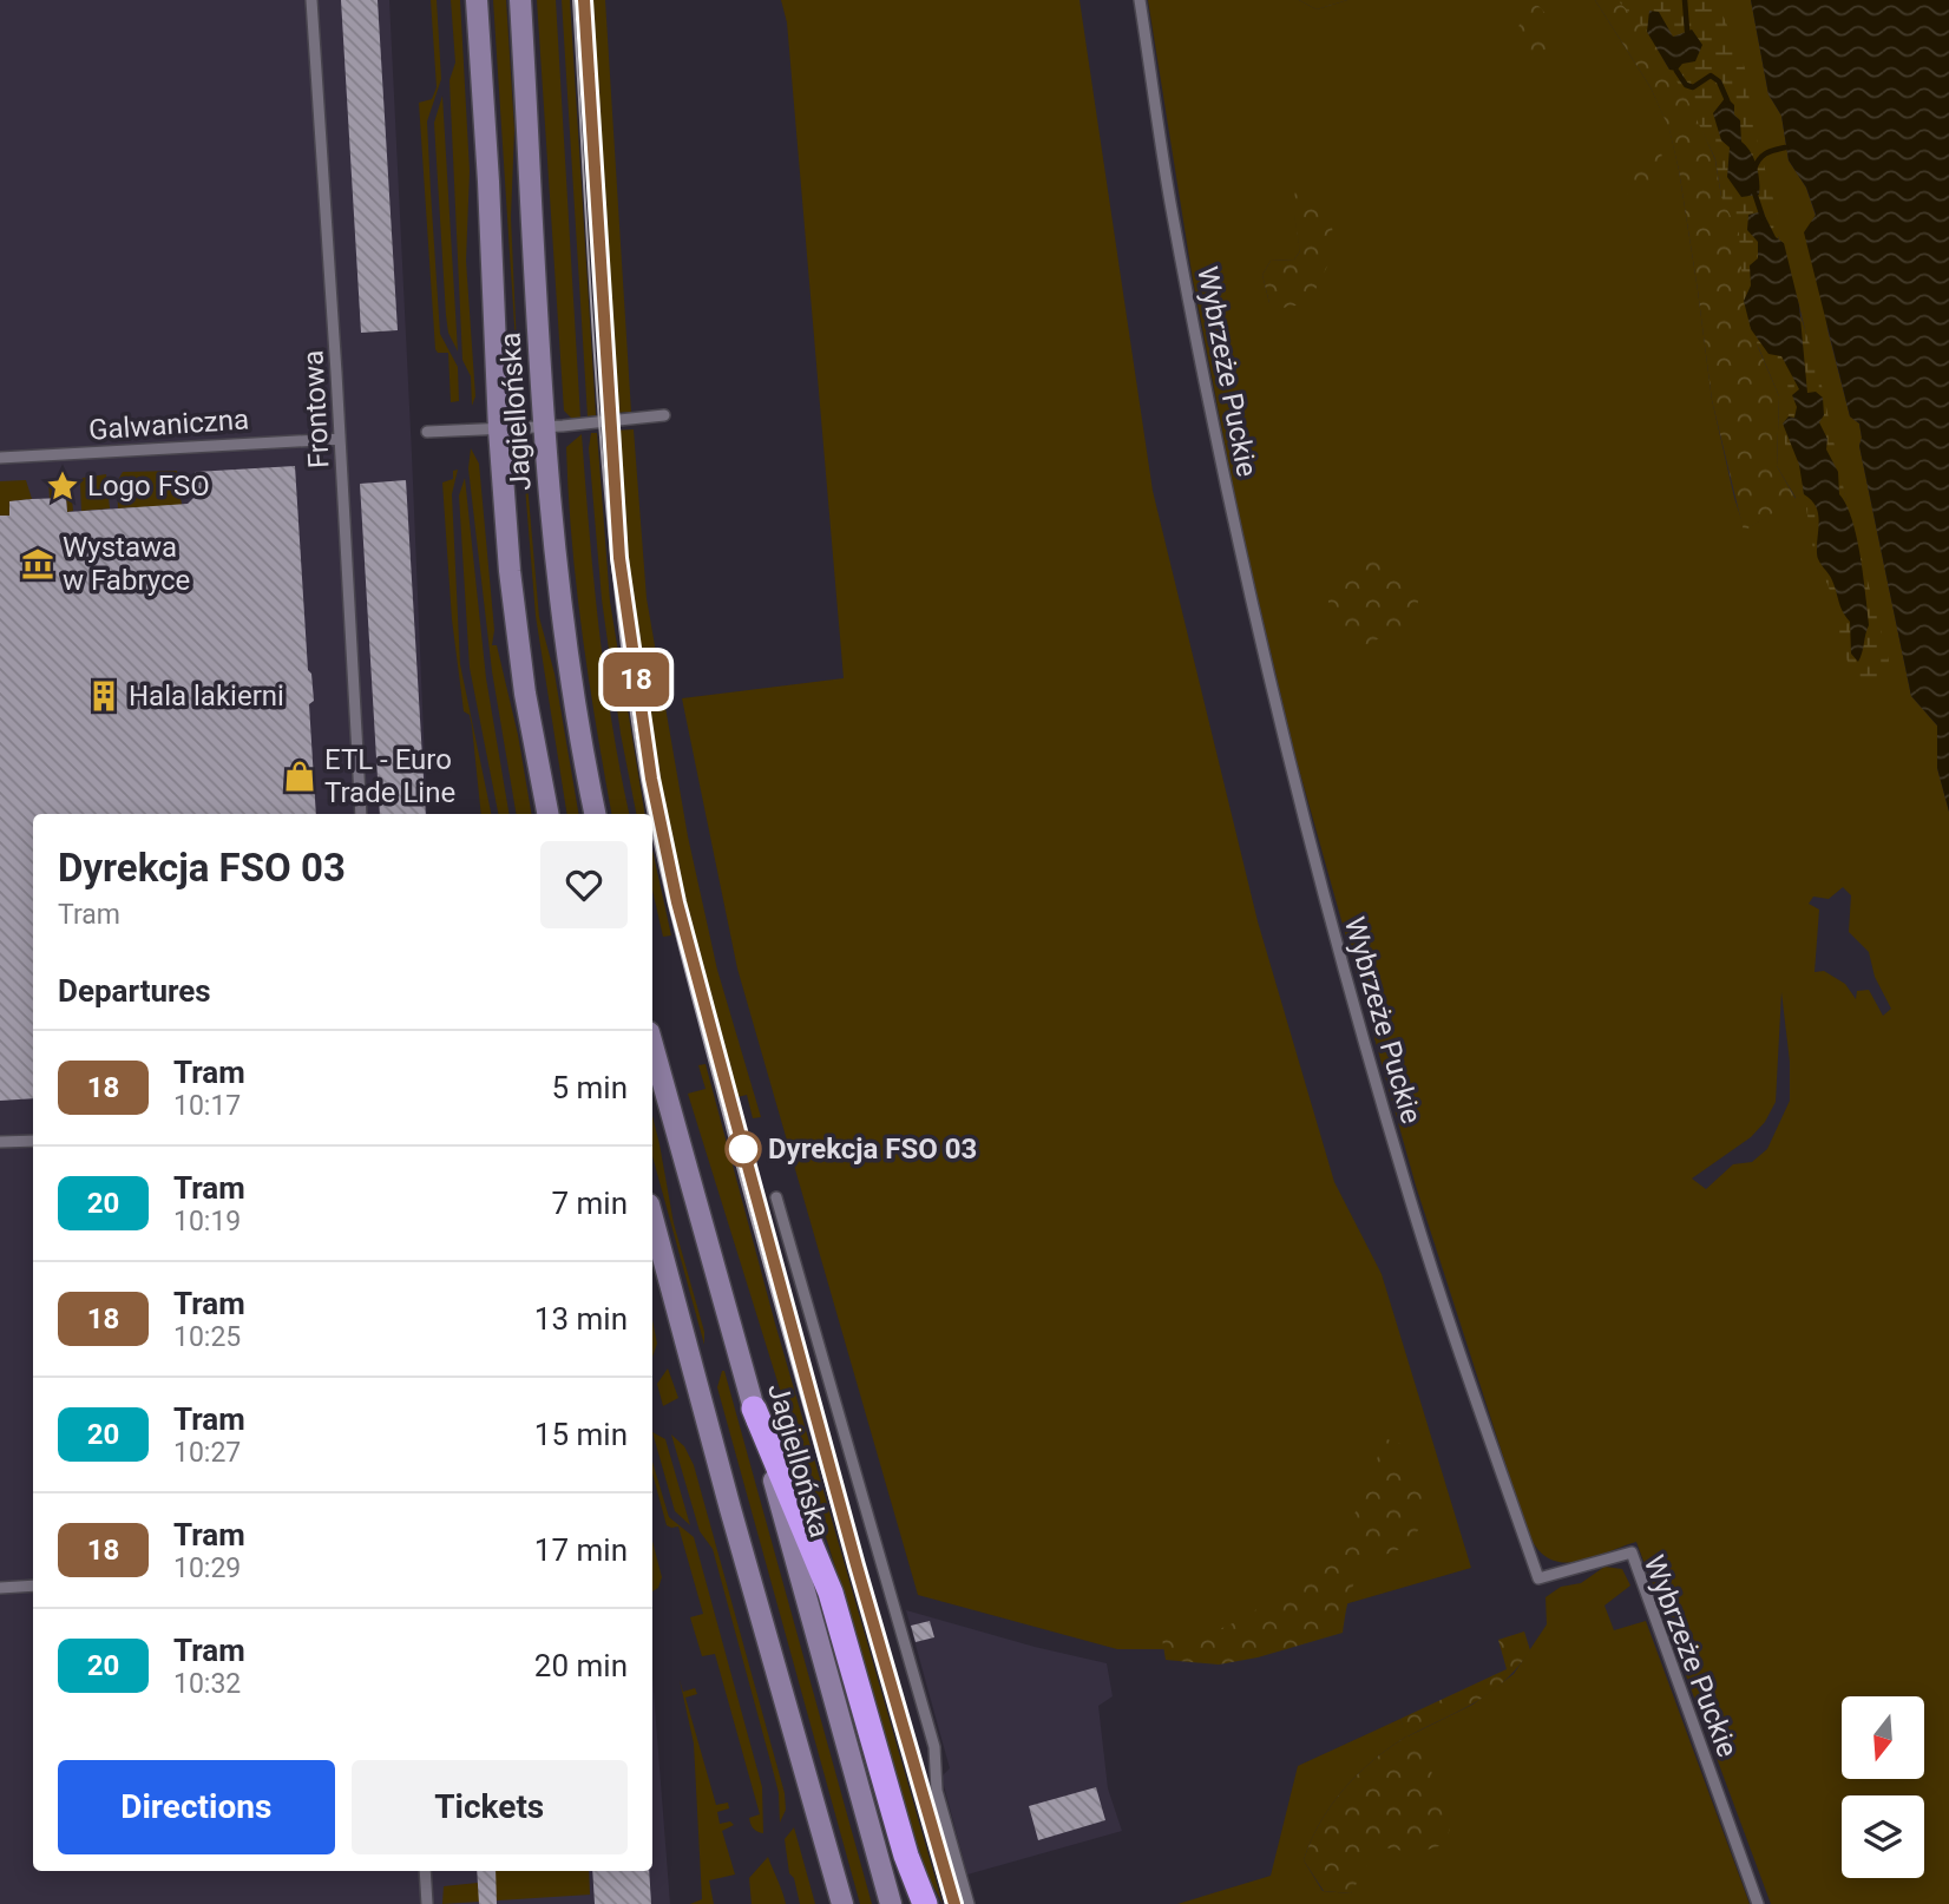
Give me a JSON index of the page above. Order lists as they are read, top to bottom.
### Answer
{
  "streets": {
    "main road": ["Jagiellońska"],
    "lane": ["Wybrzeże Puckie", "Frontowa", "Galwaniczna"]
  },
  "crossings": [
    ["Frontowa", "Galwaniczna"]
  ],
  "places": {
    "place": ["Logo FSO"],
    "museum": ["Wystawa w Fabryce"],
    "building": ["Hala lakierni"],
    "shop": ["ETL - Euro Trade Line"],
    "other": ["Dyrekcja FSO 03"]
  },
  "lines": ["tram line 18"],
  "north": "bottom",
  "page": {
    "on_map": "18",
    "heading": [
      ["Dyrekcja FSO 03", "Tram"],
      "Departures"
    ],
    "list": [
      {
        "mark": "18",
        "name": "Tram",
        "note": "10:17",
        "value": "5 min"
      },
      {
        "mark": "20",
        "name": "Tram",
        "note": "10:19",
        "value": "7 min"
      },
      {
        "mark": "18",
        "name": "Tram",
        "note": "10:25",
        "value": "13 min"
      },
      {
        "mark": "20",
        "name": "Tram",
        "note": "10:27",
        "value": "15 min"
      },
      {
        "mark": "18",
        "name": "Tram",
        "note": "10:29",
        "value": "17 min"
      },
      {
        "mark": "20",
        "name": "Tram",
        "note": "10:32",
        "value": "20 min"
      }
    ],
    "buttons": ["Directions", "Tickets"]
  }
}
